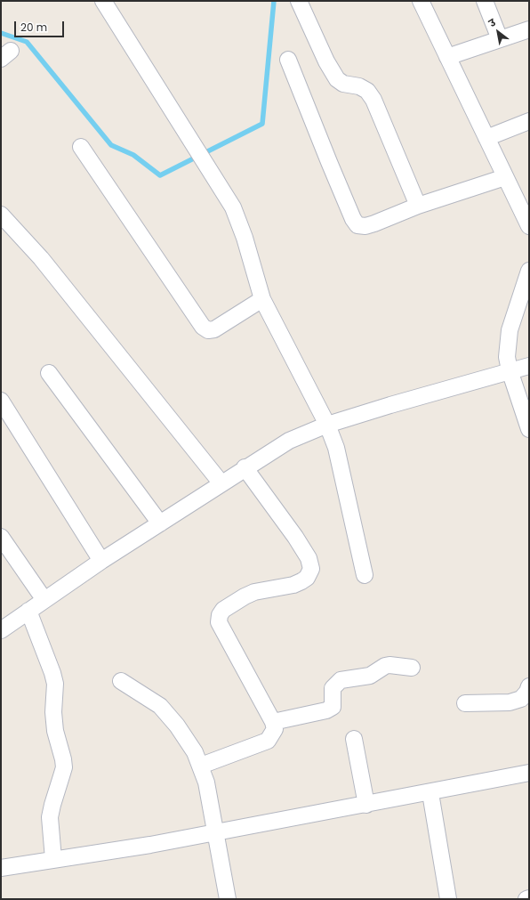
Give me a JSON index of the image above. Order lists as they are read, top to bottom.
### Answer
{
  "scale_bar": "20 m",
  "north": "top left"
}
